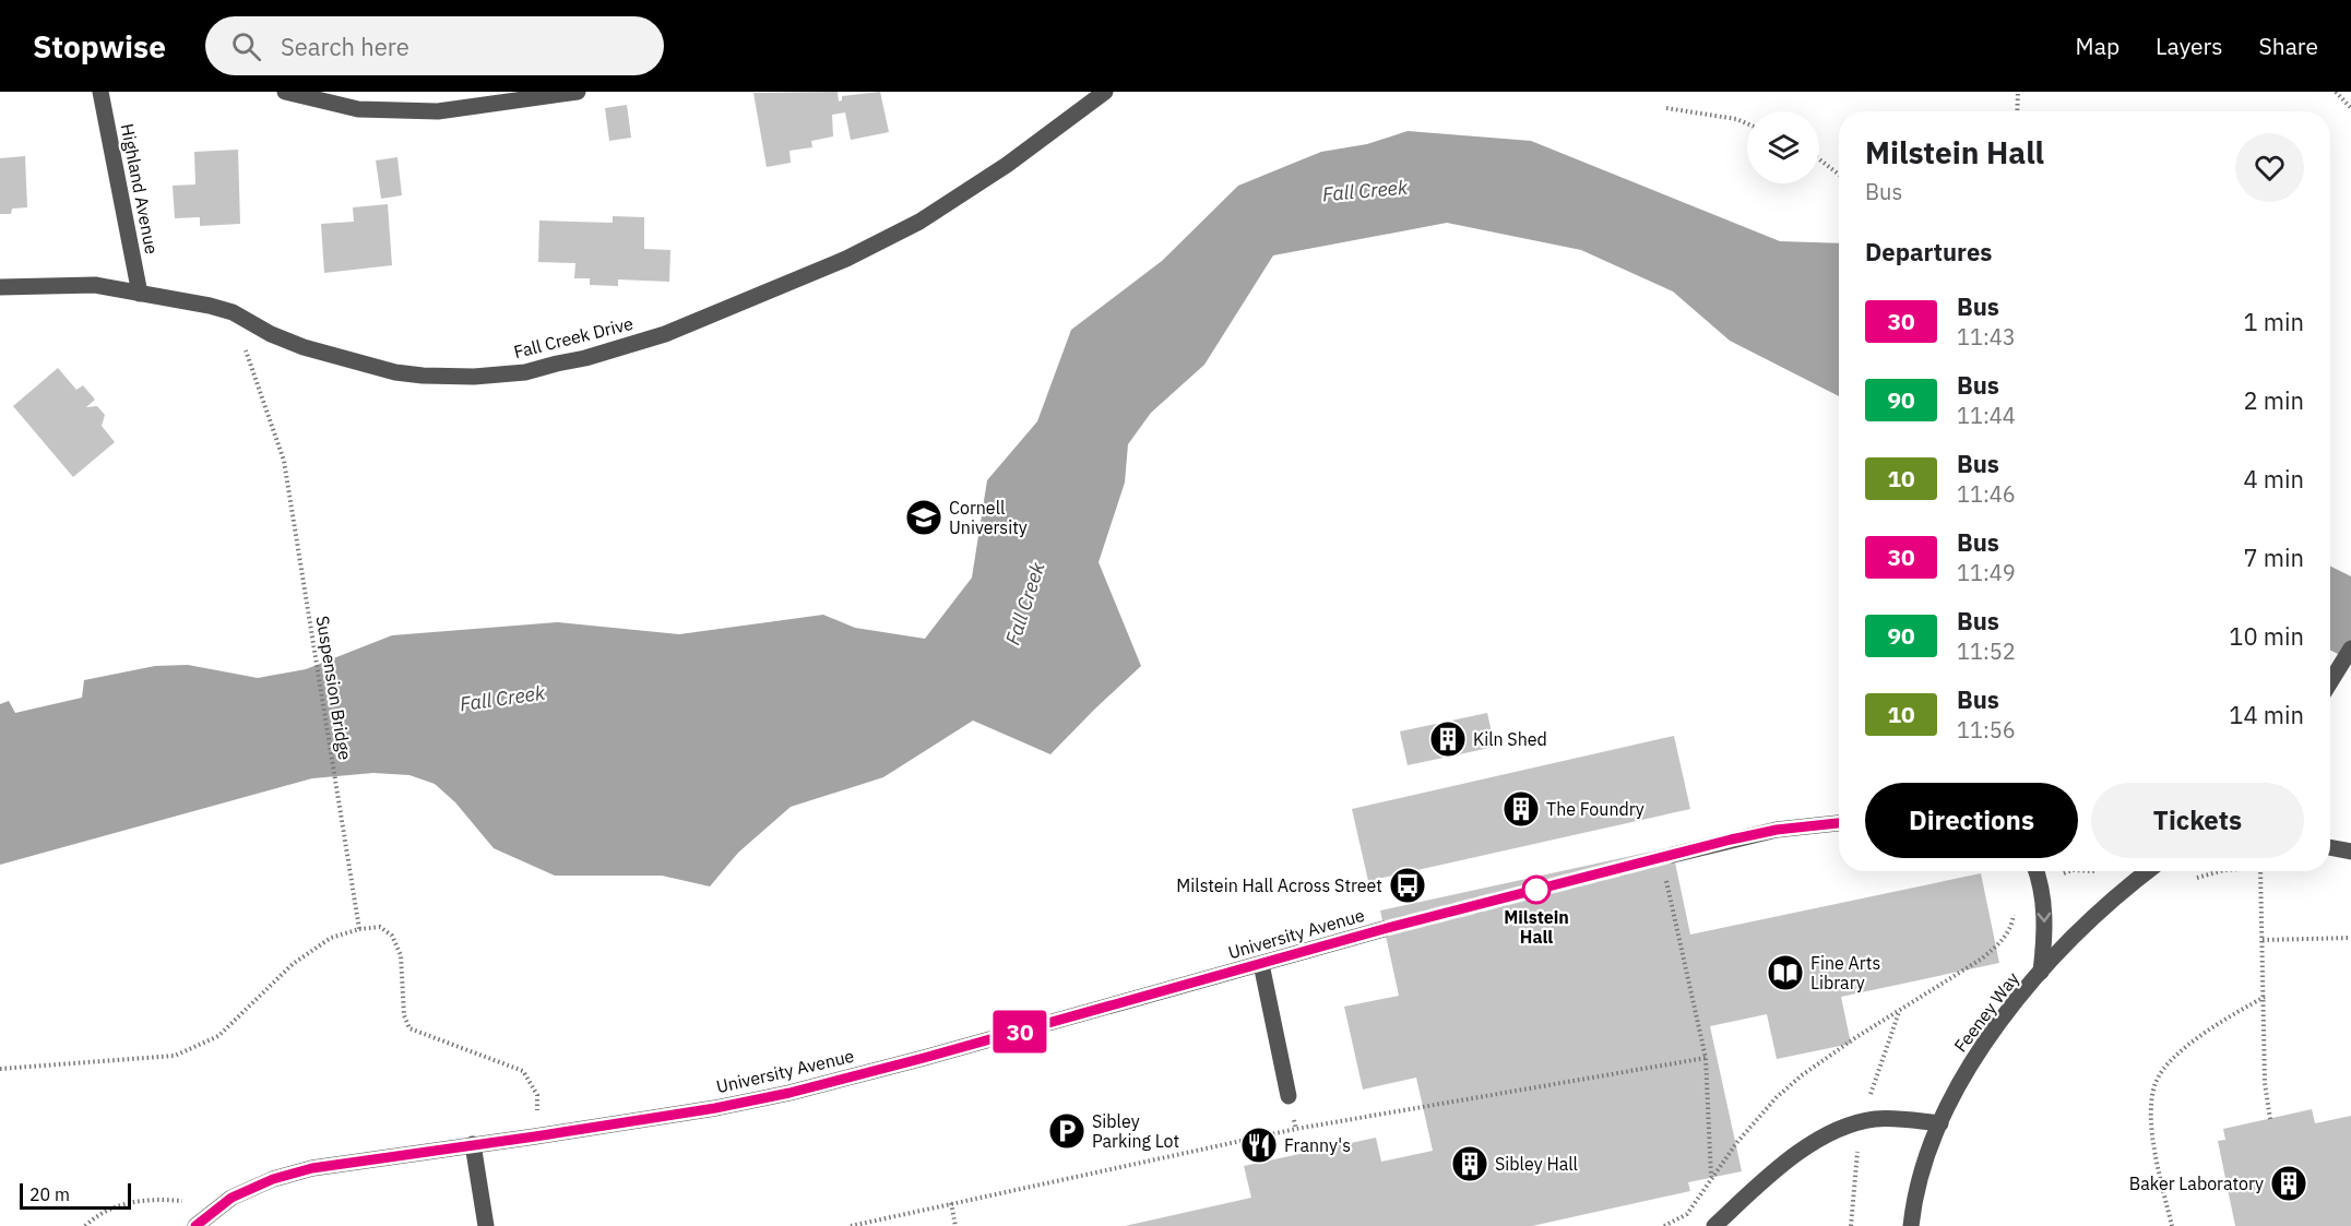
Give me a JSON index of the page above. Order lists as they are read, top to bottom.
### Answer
{
  "streets": {
    "street": [
      "Highland Avenue",
      "Fall Creek Drive",
      "University Avenue",
      "Feeney Way"
    ],
    "path": ["Suspension Bridge"]
  },
  "crossings": [
    ["Highland Avenue", "Fall Creek Drive"],
    ["Fall Creek Drive", "Suspension Bridge"]
  ],
  "water": ["Fall Creek"],
  "places": {
    "school or university": ["Cornell University"],
    "building": [
      "Kiln Shed",
      "The Foundry",
      "Sibley Hall",
      "Baker Laboratory"
    ],
    "bus stop": ["Milstein Hall Across Street"],
    "other": ["Milstein Hall"],
    "library": ["Fine Arts Library"],
    "parking": ["Sibley Parking Lot"],
    "restaurant": ["Franny's"]
  },
  "lines": ["bus line 30"],
  "scale_bar": "20 m",
  "page": {
    "header": "Stopwise",
    "search": "Search here",
    "nav": ["Map", "Layers", "Share"],
    "on_map": "30",
    "heading": [
      ["Milstein Hall", "Bus"],
      "Departures"
    ],
    "list": [
      {
        "mark": "30",
        "name": "Bus",
        "note": "11:43",
        "value": "1 min"
      },
      {
        "mark": "90",
        "name": "Bus",
        "note": "11:44",
        "value": "2 min"
      },
      {
        "mark": "10",
        "name": "Bus",
        "note": "11:46",
        "value": "4 min"
      },
      {
        "mark": "30",
        "name": "Bus",
        "note": "11:49",
        "value": "7 min"
      },
      {
        "mark": "90",
        "name": "Bus",
        "note": "11:52",
        "value": "10 min"
      },
      {
        "mark": "10",
        "name": "Bus",
        "note": "11:56",
        "value": "14 min"
      }
    ],
    "buttons": ["Directions", "Tickets"],
    "scale": "20 m"
  }
}
